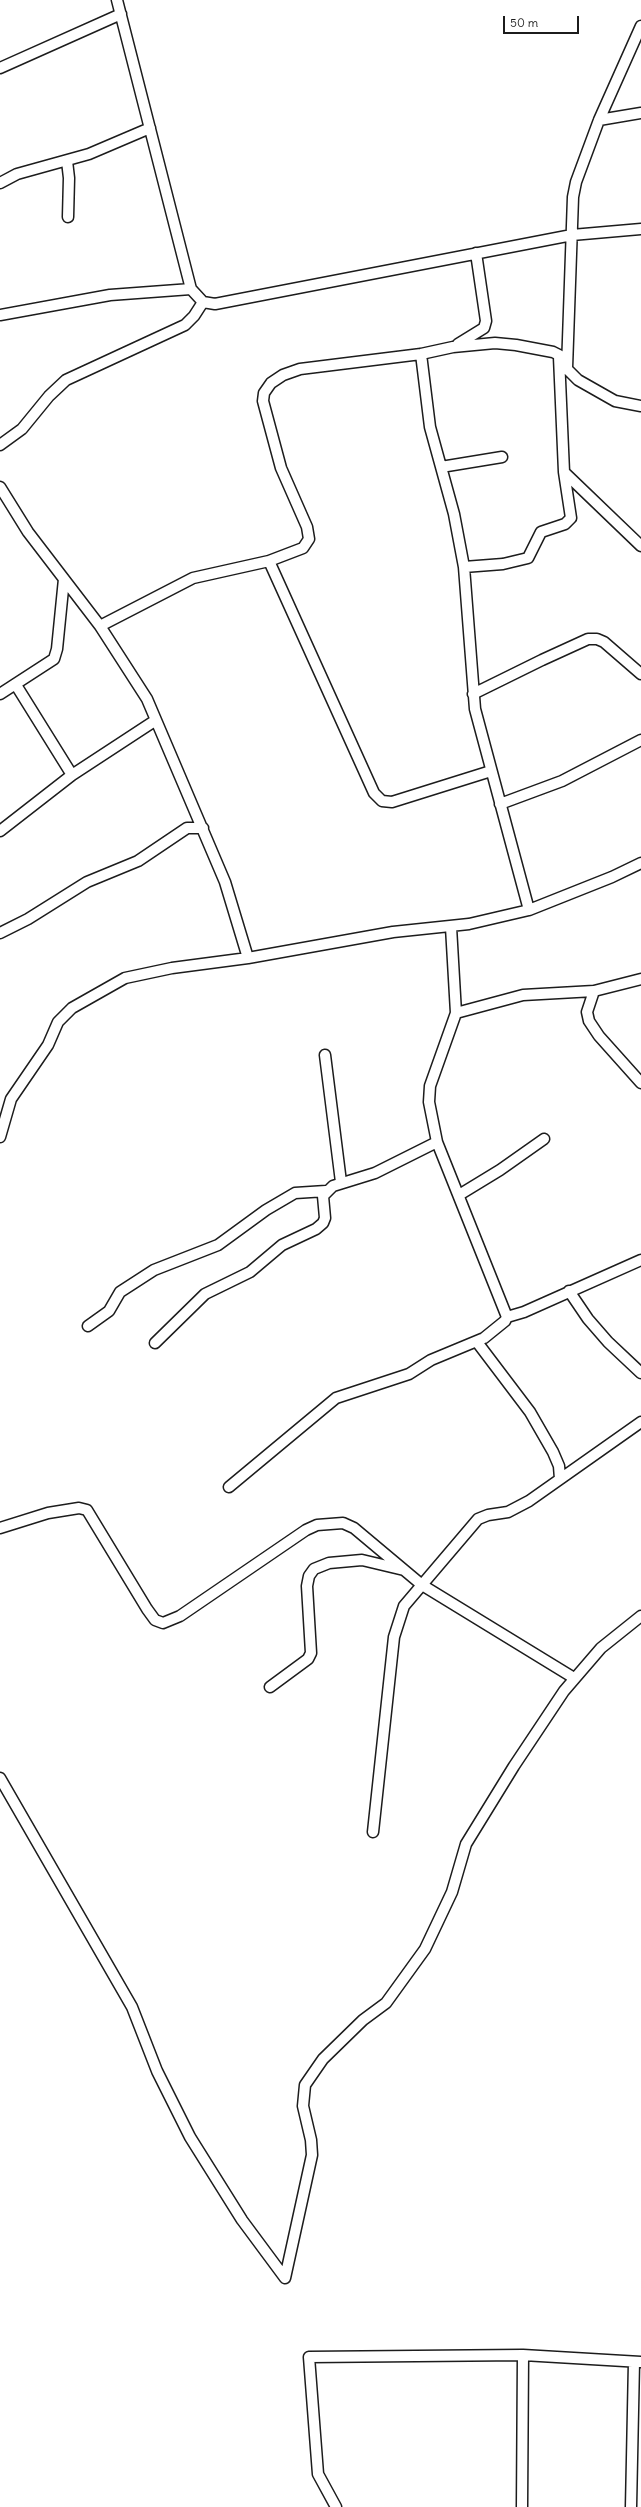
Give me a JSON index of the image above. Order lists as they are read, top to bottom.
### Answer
{
  "scale_bar": "50 m"
}
